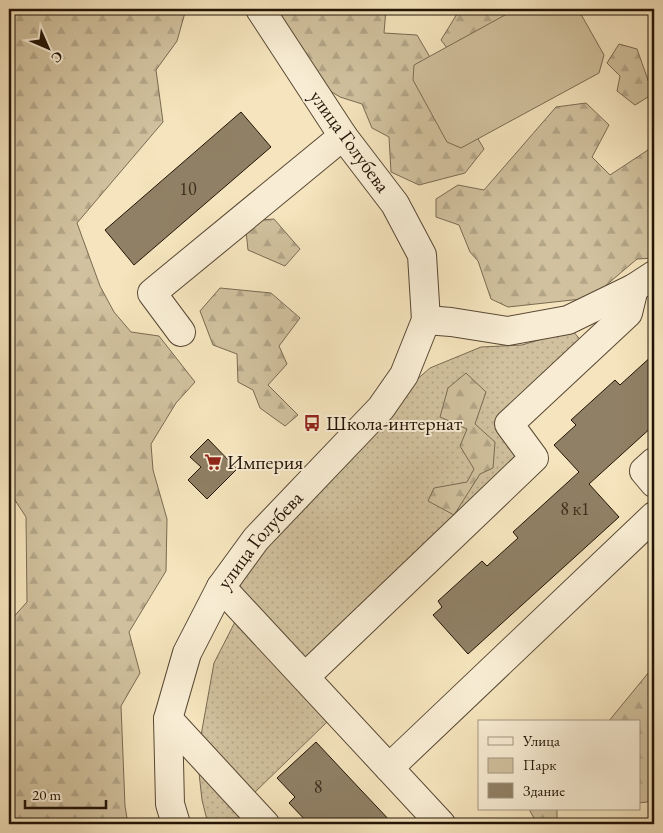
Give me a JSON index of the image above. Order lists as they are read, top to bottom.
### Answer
{
  "streets": {
    "street": ["улица Голубева"]
  },
  "places": {
    "bus stop": ["Школа-интернат"],
    "supermarket": ["Империя"]
  },
  "house_numbers": ["10", "8 к1", "8"],
  "legend": ["Улица", "Парк", "Здание"],
  "scale_bar": "20 m",
  "north": "bottom right"
}
